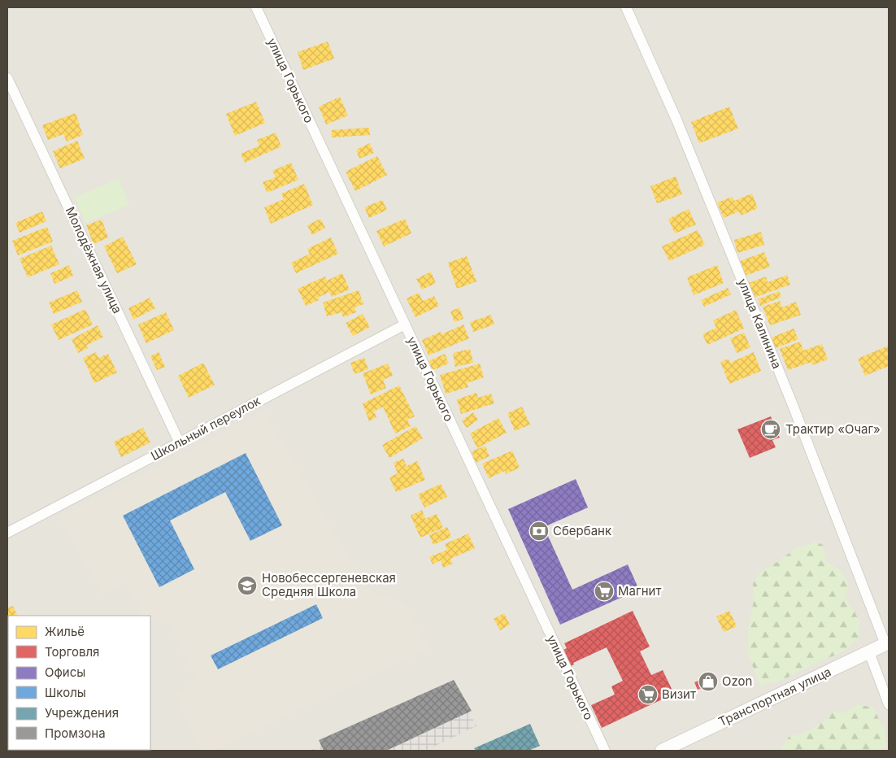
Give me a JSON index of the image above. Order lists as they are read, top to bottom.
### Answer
{
  "streets": {
    "street": [
      "улица Горького",
      "Молодёжная улица",
      "улица Калинина",
      "Школьный переулок",
      "Транспортная улица"
    ]
  },
  "crossings": [
    ["улица Горького", "Школьный переулок"],
    ["Молодёжная улица", "Школьный переулок"],
    ["улица Калинина", "Транспортная улица"]
  ],
  "places": {
    "cafe": ["Трактир «Очаг»"],
    "bank": ["Сбербанк"],
    "school or university": ["Новобессергеневская Средняя Школа"],
    "supermarket": ["Магнит", "Визит"],
    "shop": ["Ozon"]
  },
  "legend": [
    "Жильё",
    "Торговля",
    "Офисы",
    "Школы",
    "Учреждения",
    "Промзона"
  ]
}
